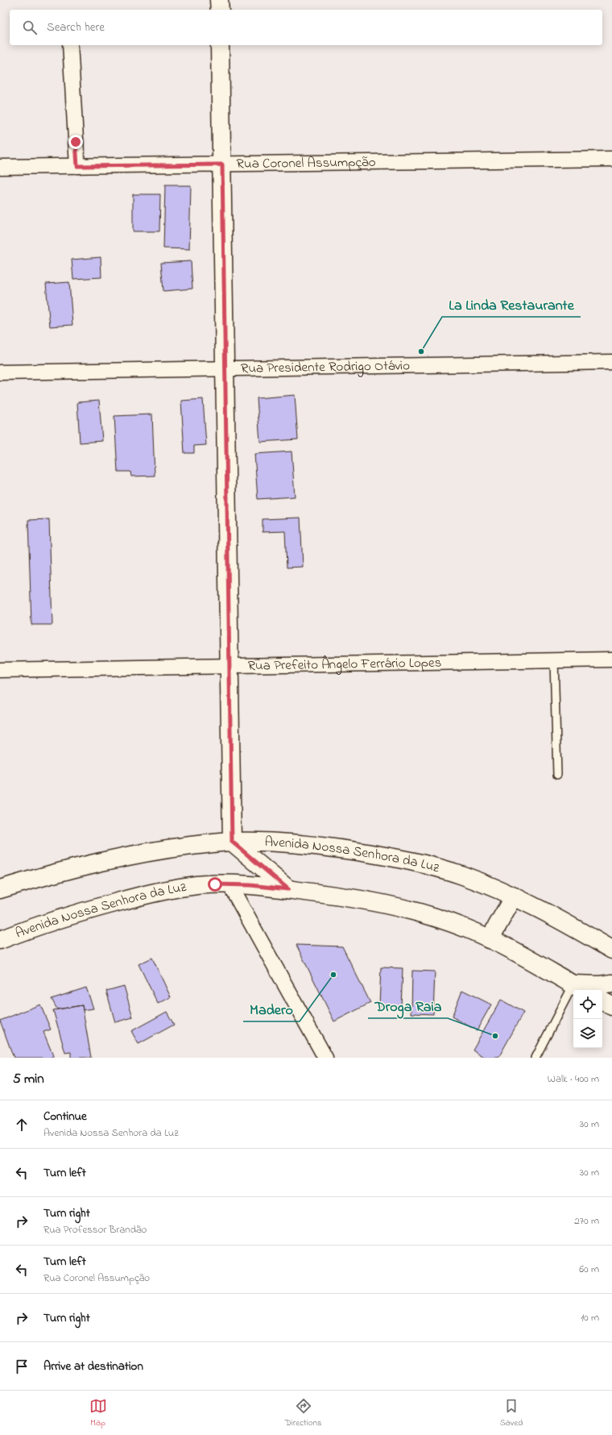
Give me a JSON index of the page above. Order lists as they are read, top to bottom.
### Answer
{
  "streets": {
    "main road": ["Avenida Nossa Senhora da Luz"],
    "street": ["Rua Coronel Assumpção", "Rua Presidente Rodrigo Otávio", "Rua Prefeito Ângelo Ferrário Lopes"]
  },
  "places": ["La Linda Restaurante", "Madero", "Droga Raia"],
  "page": {
    "search": "Search here",
    "heading": ["5 min", "Walk · 400 m"],
    "list": [
      ["Continue", "Avenida Nossa Senhora da Luz", "30 m"],
      ["Turn left", "30 m"],
      ["Turn right", "Rua Professor Brandão", "270 m"],
      ["Turn left", "Rua Coronel Assumpção", "60 m"],
      ["Turn right", "10 m"],
      "Arrive at destination"
    ],
    "nav": ["Map", "Directions", "Saved"]
  }
}
